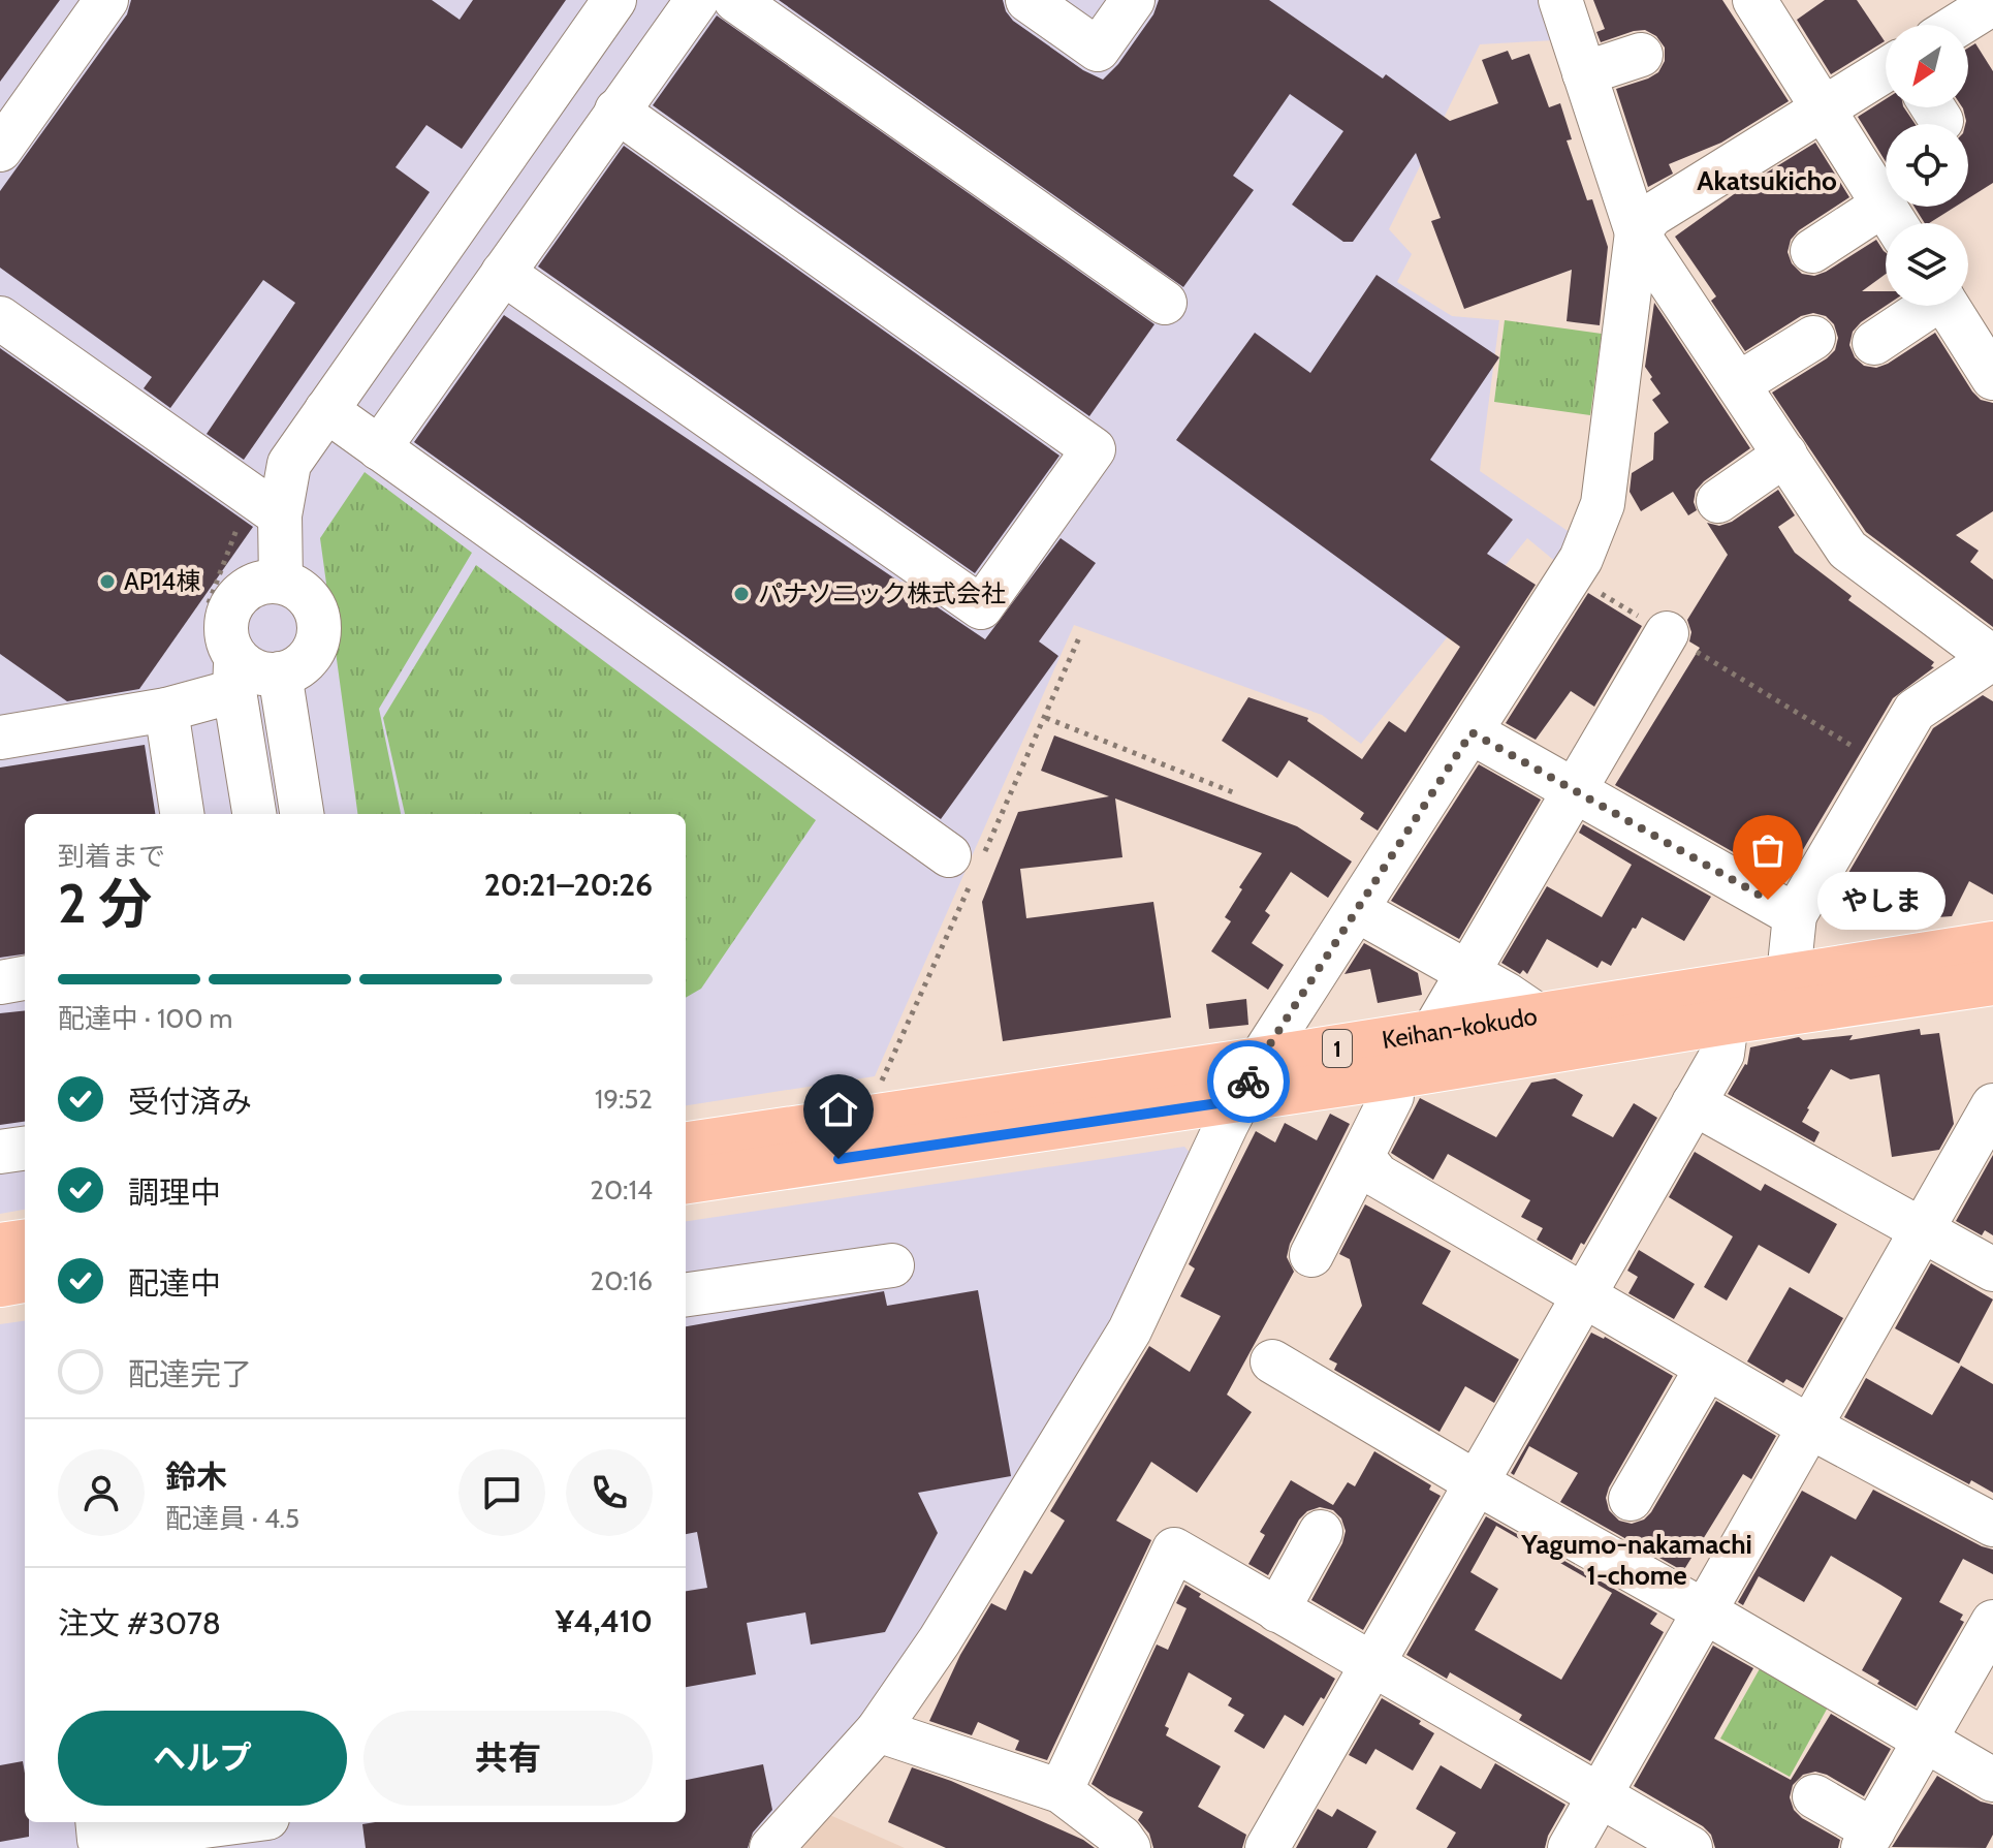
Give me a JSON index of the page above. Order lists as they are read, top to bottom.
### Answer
{
  "streets": {
    "highway": ["Keihan-kokudo", "1"]
  },
  "districts": ["Akatsukicho", "Yagumo-nakamachi 1-chome"],
  "places": ["AP14棟", "パナソニック株式会社", "やしま"],
  "north": "bottom left",
  "page": {
    "heading": ["2 分", "到着まで", "20:21–20:26"],
    "panel": [
      "鈴木",
      "配達員 · 4.5",
      "注文 #3078",
      "¥4,410"
    ],
    "bubble": "やしま",
    "bar": "配達中 · 100 m",
    "list": [
      ["受付済み", "19:52"],
      ["調理中", "20:14"],
      ["配達中", "20:16"],
      "配達完了"
    ],
    "buttons": ["ヘルプ", "共有"]
  }
}
